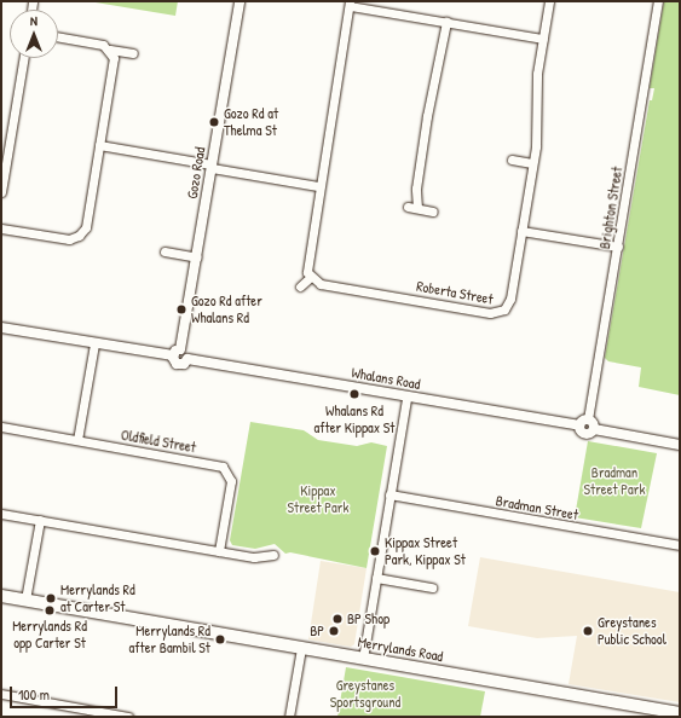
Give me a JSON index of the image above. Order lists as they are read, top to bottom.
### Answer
{
  "streets": {
    "main road": ["Merrylands Road"],
    "street": [
      "Gozo Road",
      "Brighton Street",
      "Roberta Street",
      "Whalans Road",
      "Oldfield Street",
      "Bradman Street"
    ]
  },
  "parks": ["Bradman Street Park", "Kippax Street Park", "Greystanes Sportsground"],
  "places": [
    "Gozo Rd at Thelma St",
    "Gozo Rd after Whalans Rd",
    "Whalans Rd after Kippax St",
    "Kippax Street Park, Kippax St",
    "Merrylands Rd at Carter St",
    "Merrylands Rd opp Carter St",
    "BP Shop",
    "BP",
    "Greystanes Public School",
    "Merrylands Rd after Bambil St"
  ],
  "scale_bar": "100 m",
  "north": "top"
}
